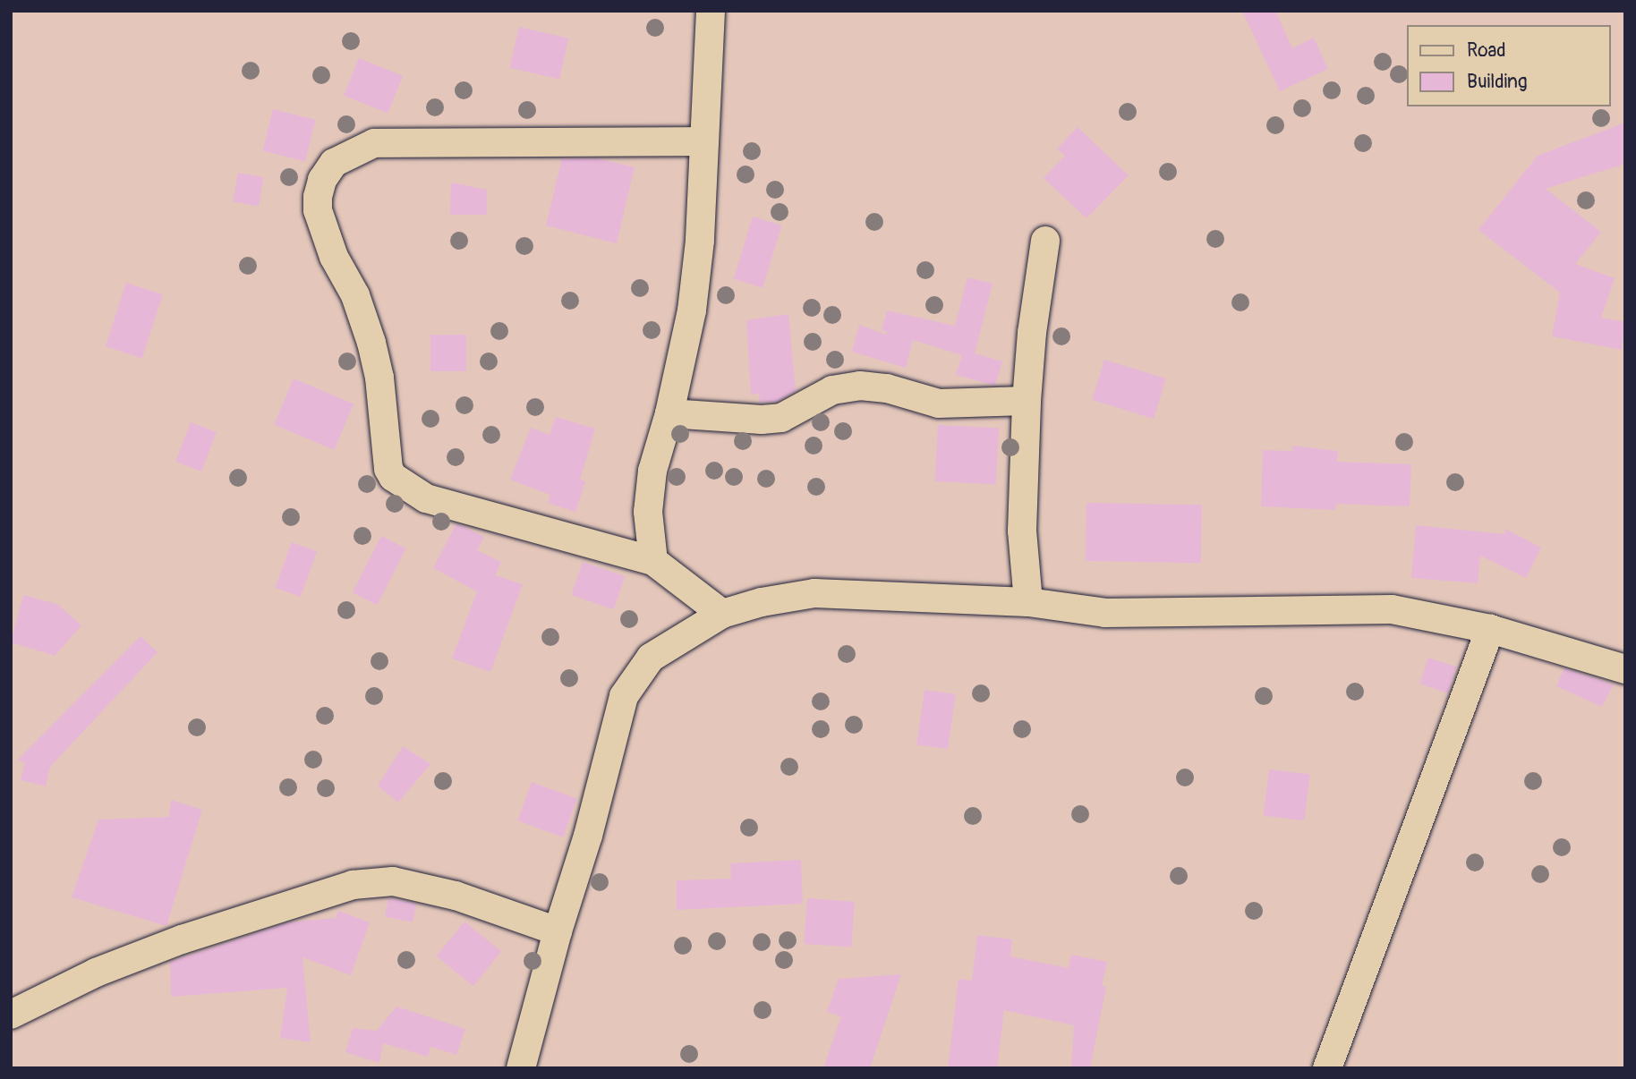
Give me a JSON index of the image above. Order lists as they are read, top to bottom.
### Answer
{
  "legend": ["Road", "Building"]
}
